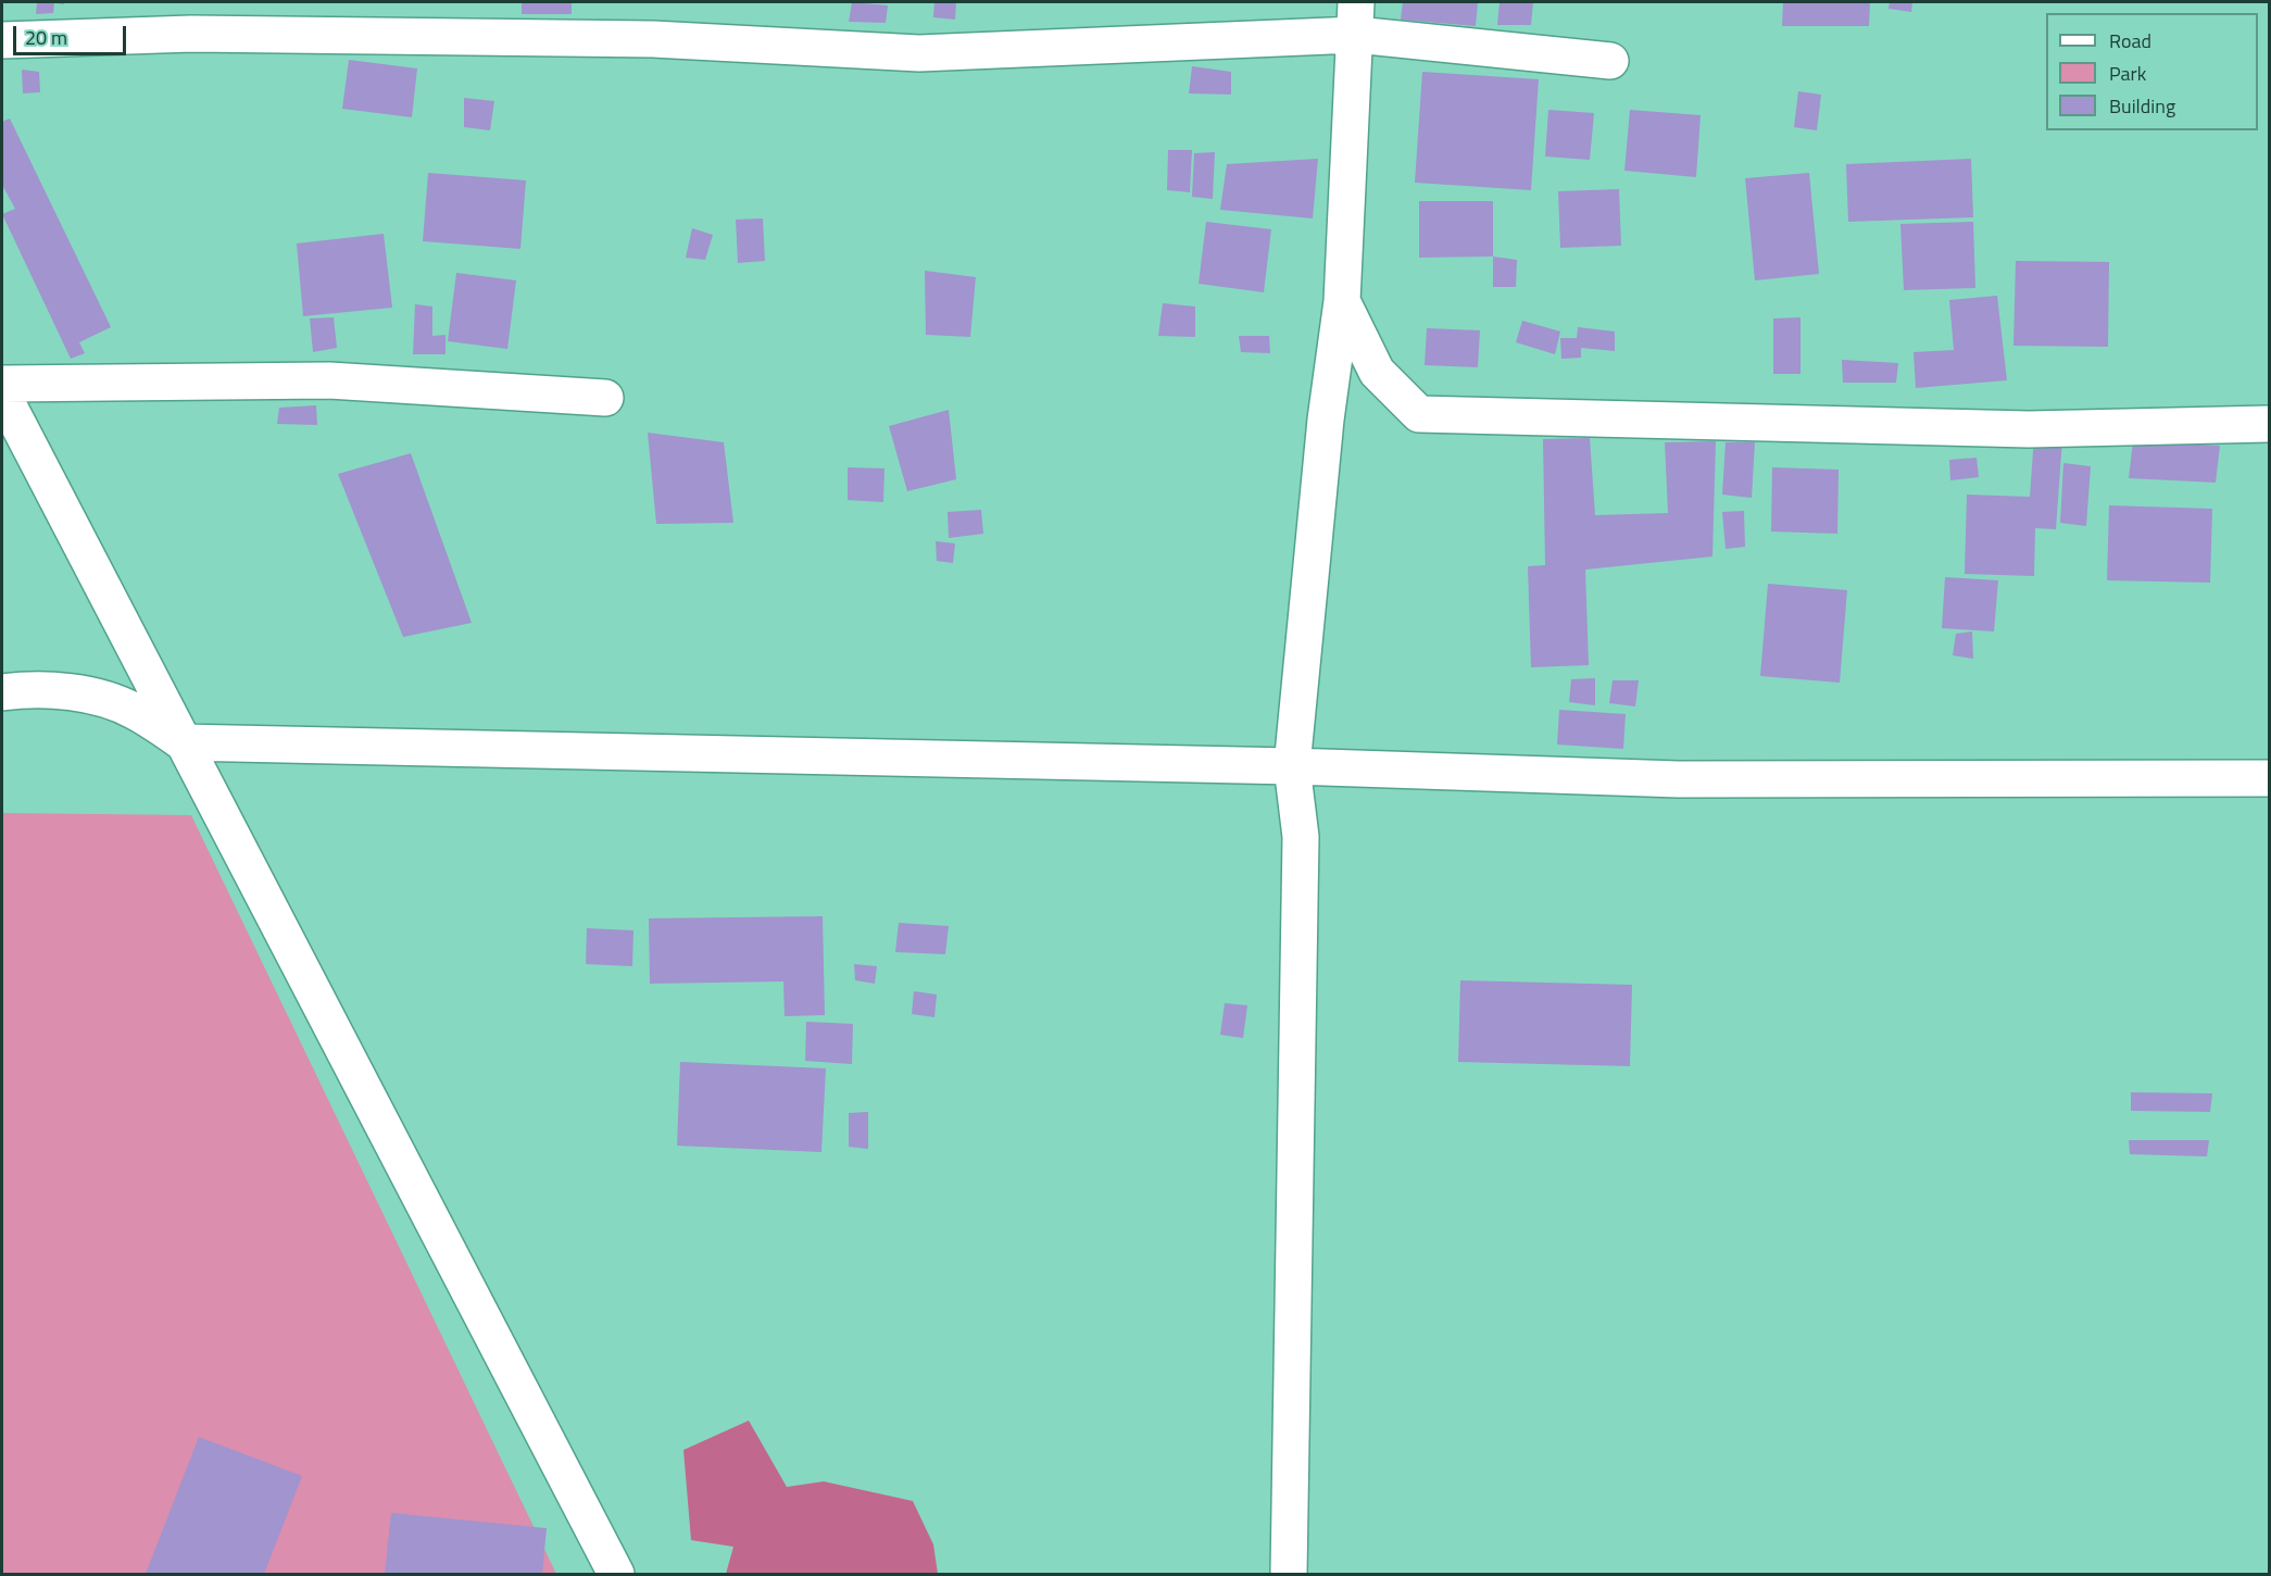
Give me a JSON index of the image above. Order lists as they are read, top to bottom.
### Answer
{
  "legend": ["Road", "Park", "Building"],
  "scale_bar": "20 m"
}
